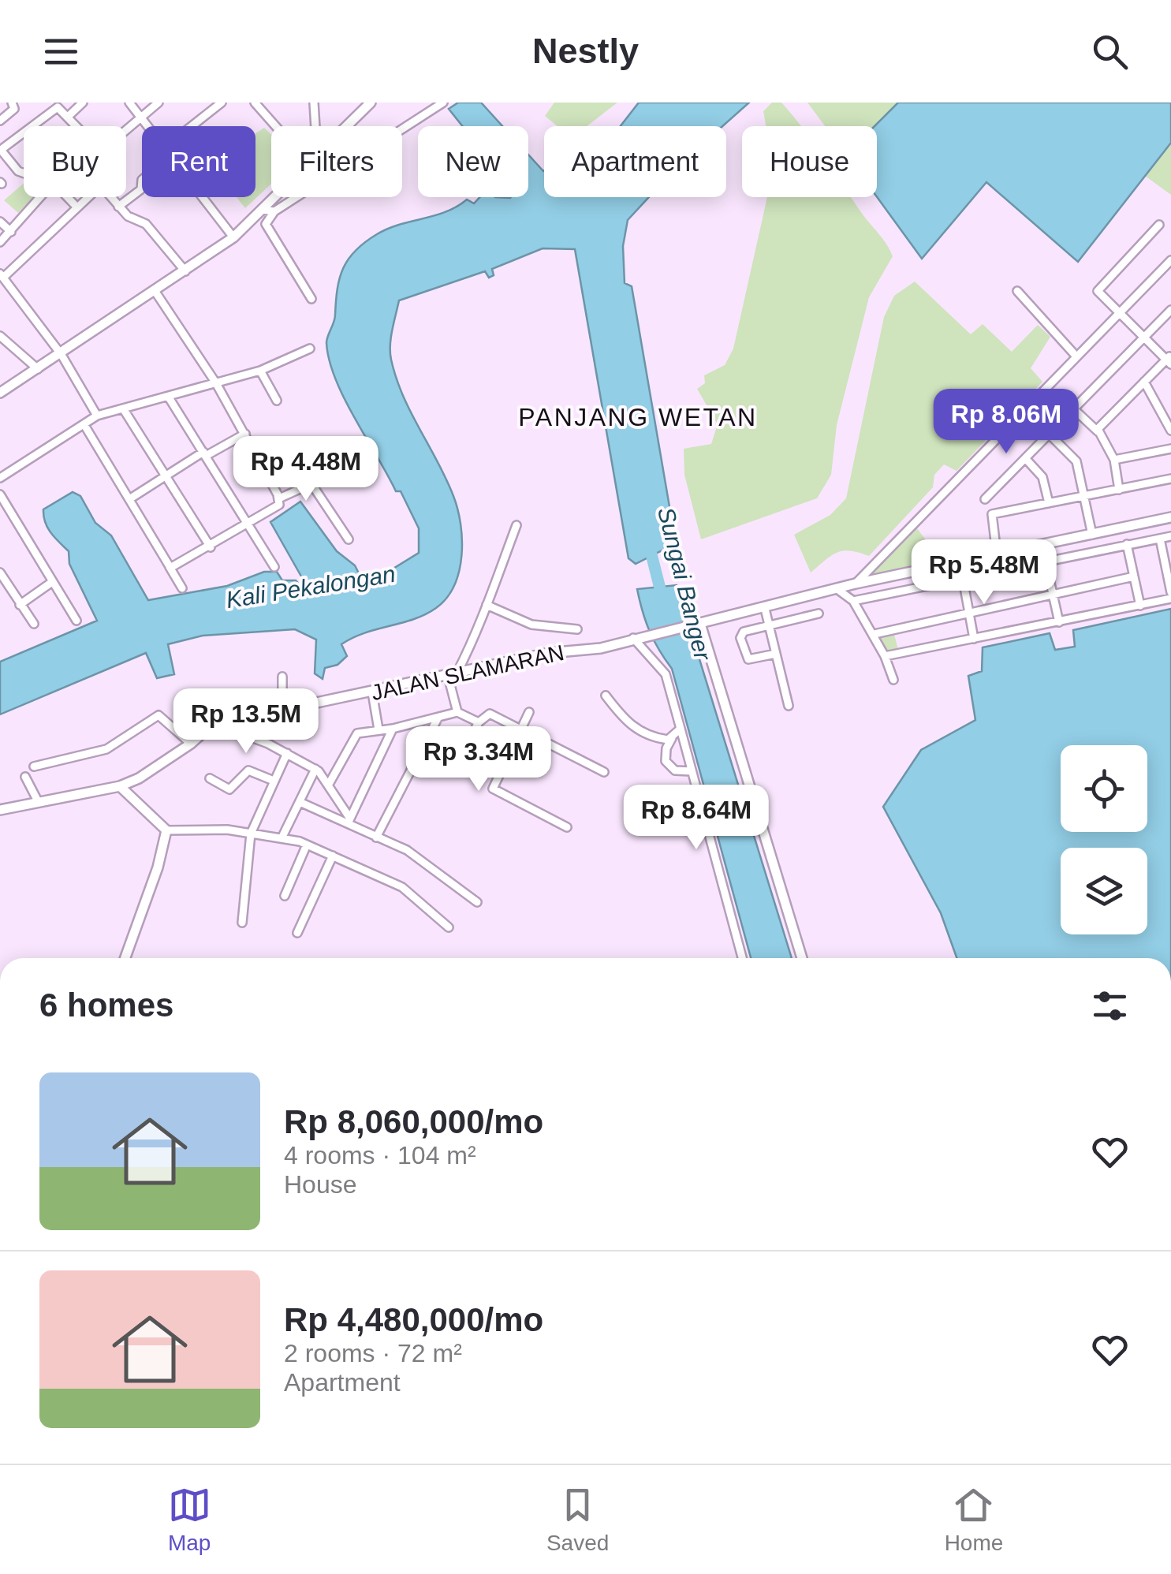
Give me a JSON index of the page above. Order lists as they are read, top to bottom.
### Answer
{
  "streets": {
    "street": ["JALAN SLAMARAN"]
  },
  "districts": ["PANJANG WETAN"],
  "water": ["Sungai Banger", "Kali Pekalongan"],
  "page": {
    "header": "Nestly",
    "chip": [
      "Buy",
      "Rent",
      "Filters",
      "New",
      "Apartment",
      "House"
    ],
    "price": [
      "Rp 8.06M",
      "Rp 4.48M",
      "Rp 5.48M",
      "Rp 13.5M",
      "Rp 3.34M",
      "Rp 8.64M"
    ],
    "heading": "6 homes",
    "list": [
      {
        "name": "Rp 8,060,000/mo",
        "note": "4 rooms · 104 m² · House"
      },
      {
        "name": "Rp 4,480,000/mo",
        "note": "2 rooms · 72 m² · Apartment"
      }
    ],
    "tabs": ["Map", "Saved", "Home"]
  }
}
